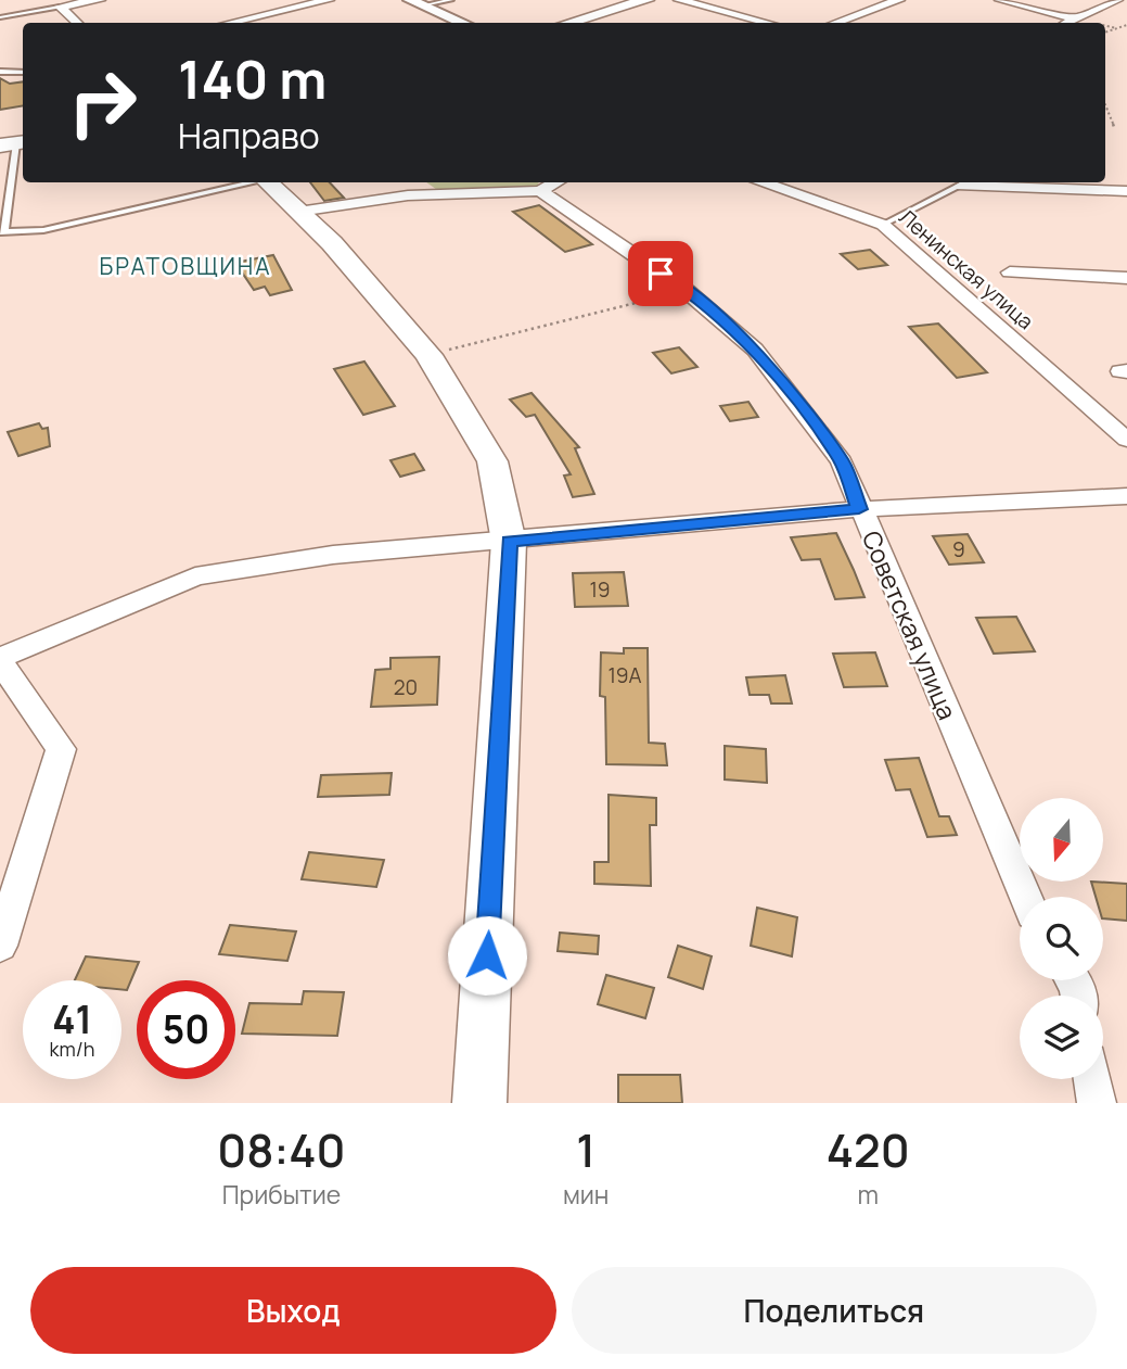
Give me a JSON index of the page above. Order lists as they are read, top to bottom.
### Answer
{
  "streets": {
    "street": ["Ленинская улица", "Советская улица"]
  },
  "districts": ["БРАТОВЩИНА"],
  "house_numbers": [
    "9",
    "19",
    "19А",
    "20"
  ],
  "north": "bottom",
  "page": {
    "turn": ["140 m", "Направо"],
    "speed": "41 km/h",
    "limit": "50",
    "eta": [
      "08:40",
      "Прибытие",
      "1",
      "мин",
      "420",
      "m"
    ],
    "buttons": ["Выход", "Поделиться"]
  }
}
